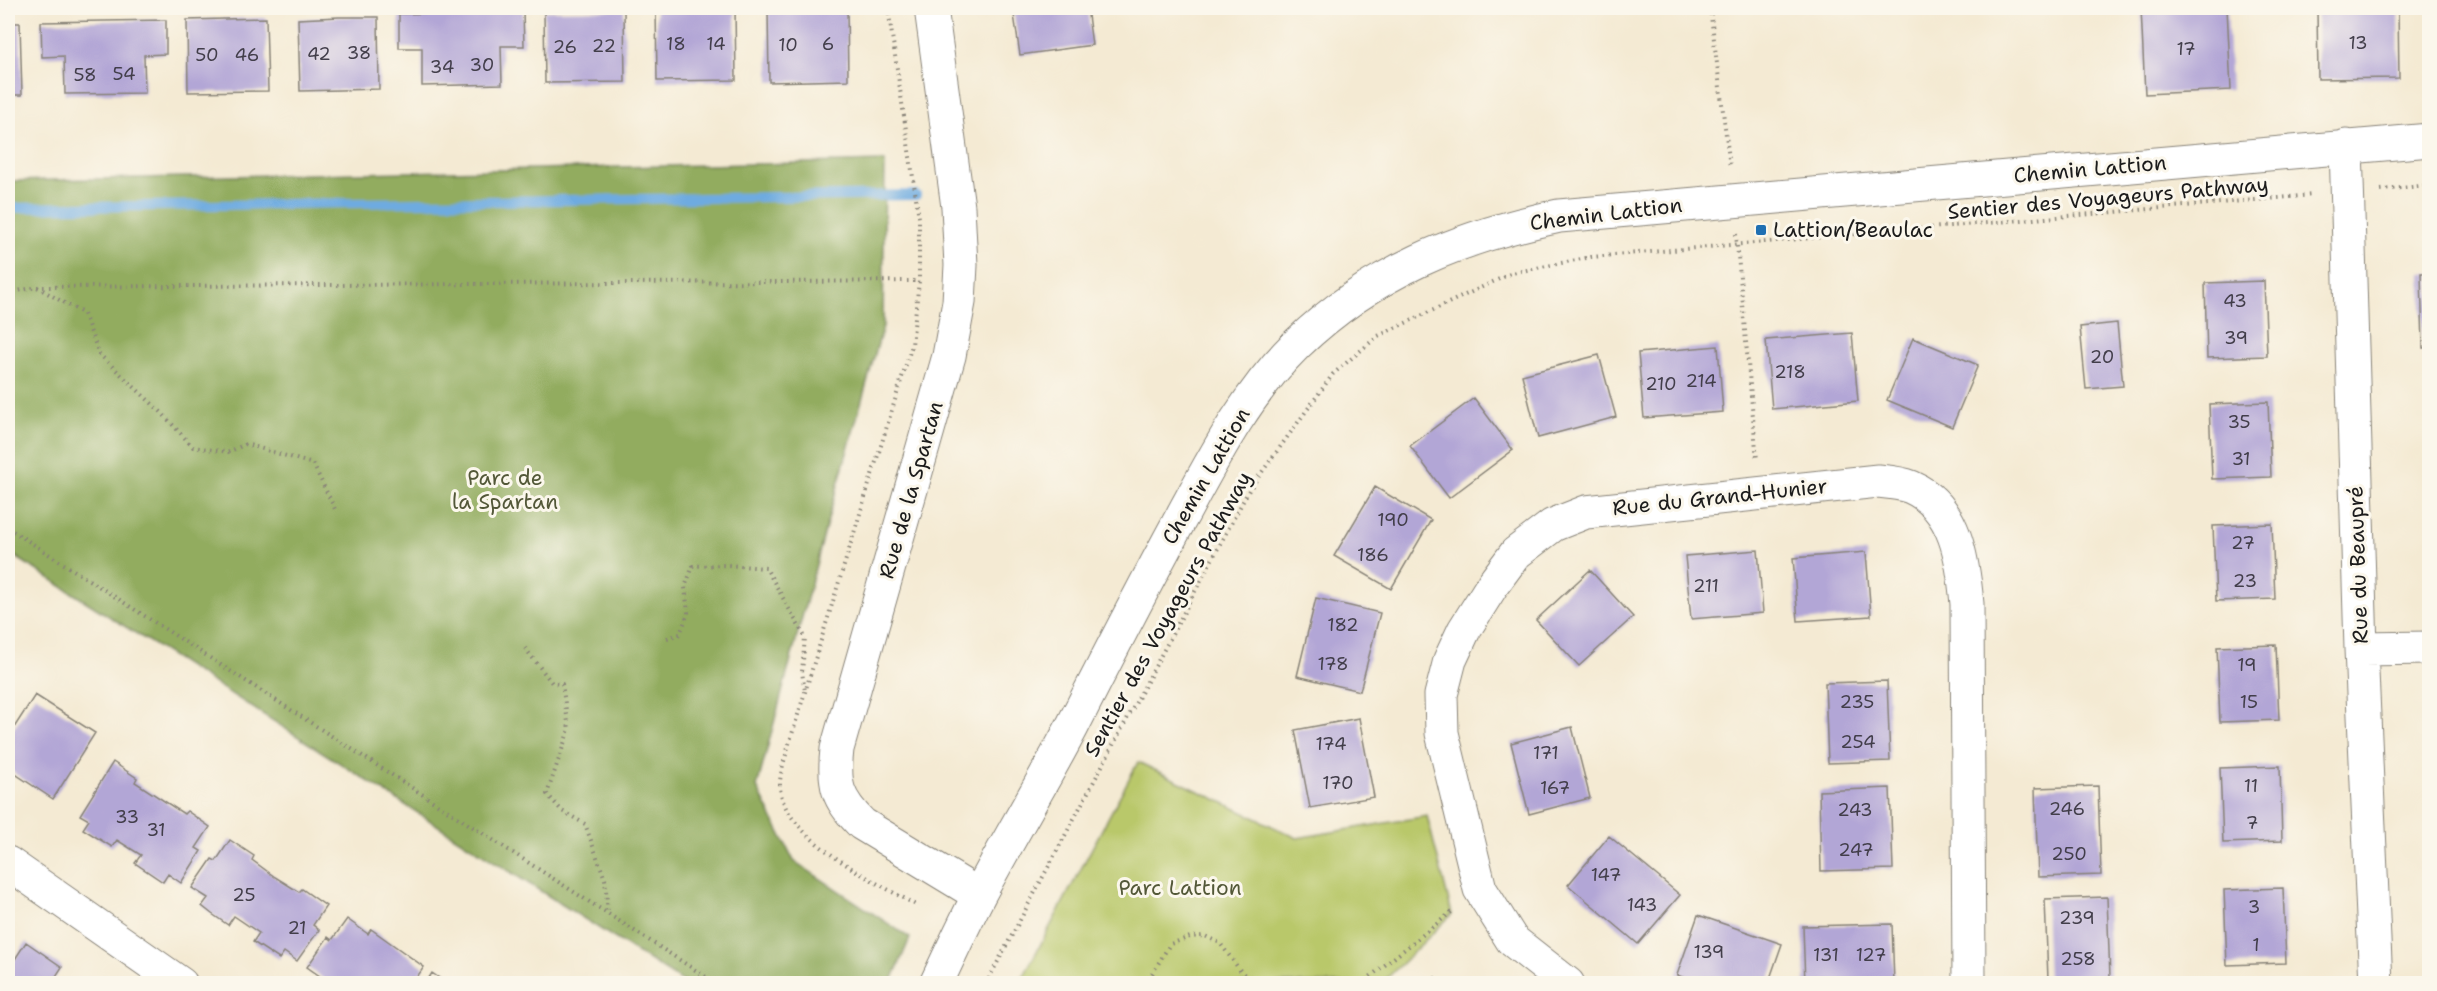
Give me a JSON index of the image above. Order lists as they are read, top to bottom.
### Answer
{
  "streets": {
    "street": [
      "Chemin Lattion",
      "Rue de la Spartan",
      "Rue du Grand-Hunier",
      "Rue du Beaupré"
    ],
    "path": ["Sentier des Voyageurs Pathway"]
  },
  "crossings": [
    ["Chemin Lattion", "Rue de la Spartan"],
    ["Chemin Lattion", "Rue du Beaupré"],
    ["Sentier des Voyageurs Pathway", "Rue du Beaupré"]
  ],
  "parks": ["Parc de la Spartan", "Parc Lattion"],
  "places": {
    "transit": ["Lattion/Beaulac"]
  },
  "house_numbers": [
    "13",
    "18",
    "14",
    "6",
    "10",
    "22",
    "26",
    "17",
    "38",
    "42",
    "50",
    "46",
    "30",
    "34",
    "54",
    "58",
    "43",
    "39",
    "20",
    "218",
    "214",
    "210",
    "35",
    "31",
    "190",
    "27",
    "186",
    "23",
    "211",
    "182",
    "178",
    "19",
    "235",
    "15",
    "254",
    "174",
    "171",
    "170",
    "11",
    "167",
    "246",
    "243",
    "33",
    "7",
    "31",
    "247",
    "250",
    "147",
    "25",
    "143",
    "3",
    "239",
    "21",
    "1",
    "139",
    "131",
    "127",
    "258"
  ]
}
